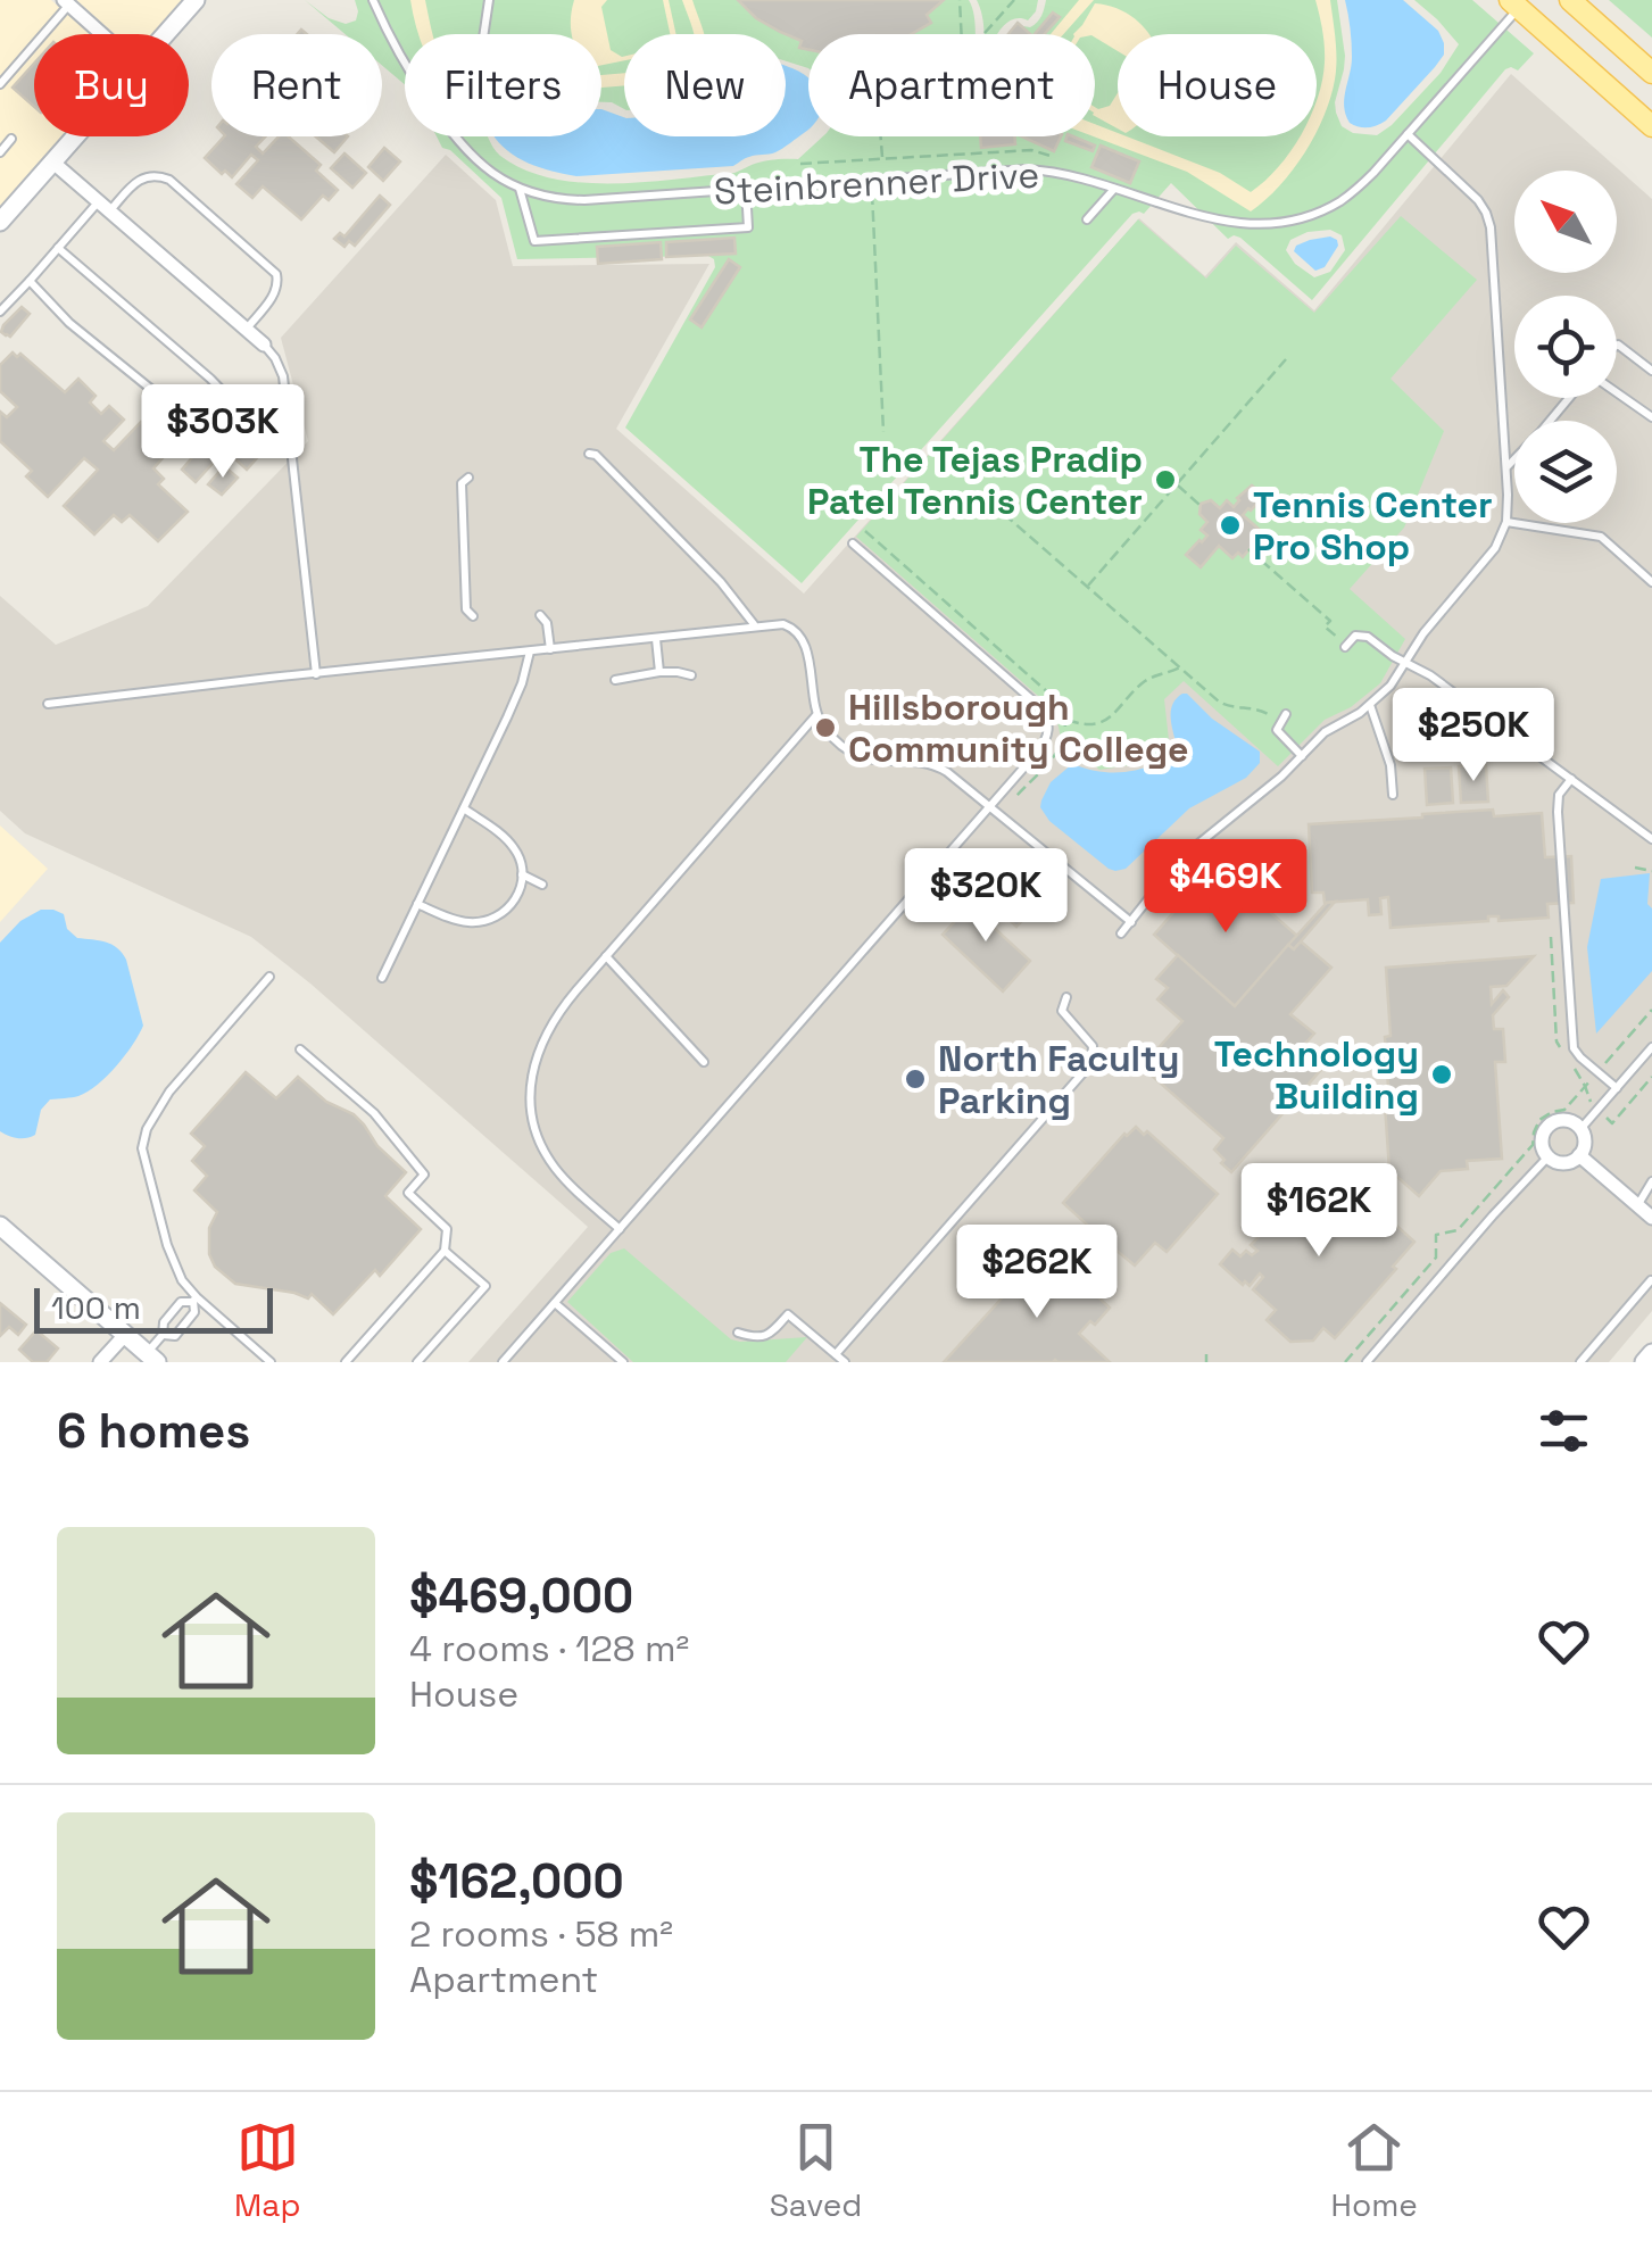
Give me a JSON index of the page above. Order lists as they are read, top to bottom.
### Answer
{
  "streets": {
    "lane": ["Steinbrenner Drive"]
  },
  "places": [
    "The Tejas Pradip Patel Tennis Center",
    "Tennis Center Pro Shop",
    "Hillsborough Community College",
    "Technology Building",
    "North Faculty Parking"
  ],
  "scale_bar": "100 m",
  "north": "top left",
  "page": {
    "chip": [
      "Buy",
      "Rent",
      "Filters",
      "New",
      "Apartment",
      "House"
    ],
    "price": [
      "$303K",
      "$250K",
      "$469K",
      "$320K",
      "$162K",
      "$262K"
    ],
    "scale": "100 m",
    "heading": "6 homes",
    "list": [
      {
        "name": "$469,000",
        "note": "4 rooms · 128 m² · House"
      },
      {
        "name": "$162,000",
        "note": "2 rooms · 58 m² · Apartment"
      }
    ],
    "tabs": ["Map", "Saved", "Home"]
  }
}
